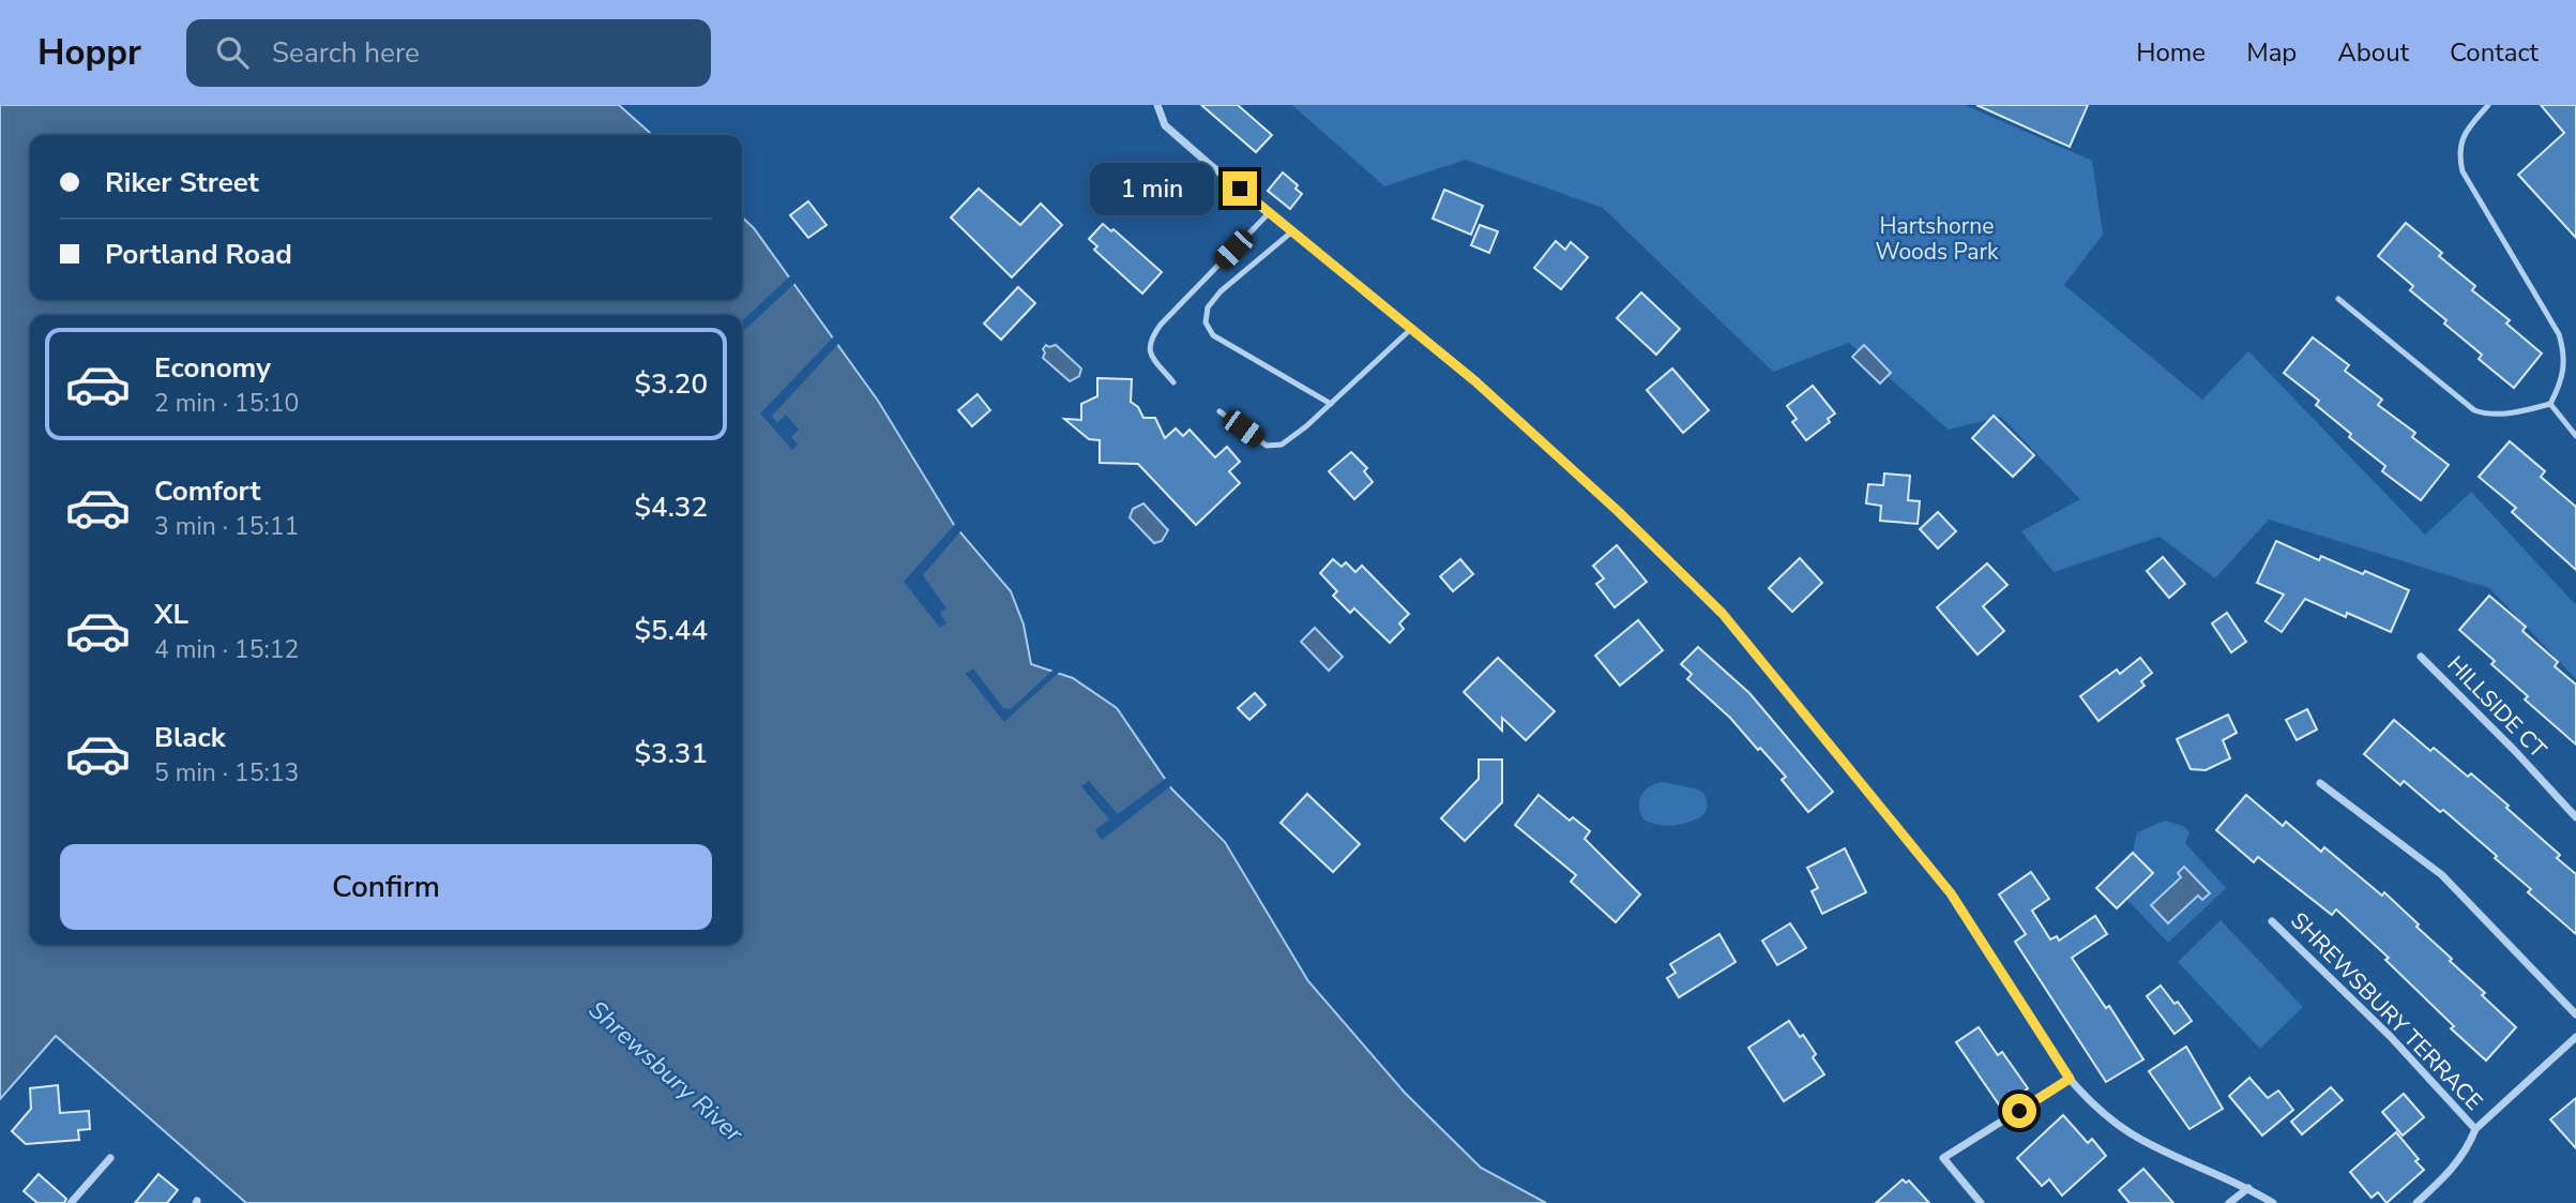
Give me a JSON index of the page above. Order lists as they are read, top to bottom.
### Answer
{
  "streets": {
    "street": ["HILLSIDE CT", "SHREWSBURY TERRACE"]
  },
  "water": ["Shrewsbury River"],
  "parks": ["Hartshorne Woods Park"],
  "page": {
    "header": "Hoppr",
    "search": "Search here",
    "nav": [
      "Home",
      "Map",
      "About",
      "Contact"
    ],
    "banner": ["Riker Street", "Portland Road"],
    "bubble": "1 min",
    "list": [
      {
        "name": "Economy",
        "note": "2 min · 15:10",
        "value": "$3.20"
      },
      {
        "name": "Comfort",
        "note": "3 min · 15:11",
        "value": "$4.32"
      },
      {
        "name": "XL",
        "note": "4 min · 15:12",
        "value": "$5.44"
      },
      {
        "name": "Black",
        "note": "5 min · 15:13",
        "value": "$3.31"
      }
    ],
    "buttons": "Confirm"
  }
}
